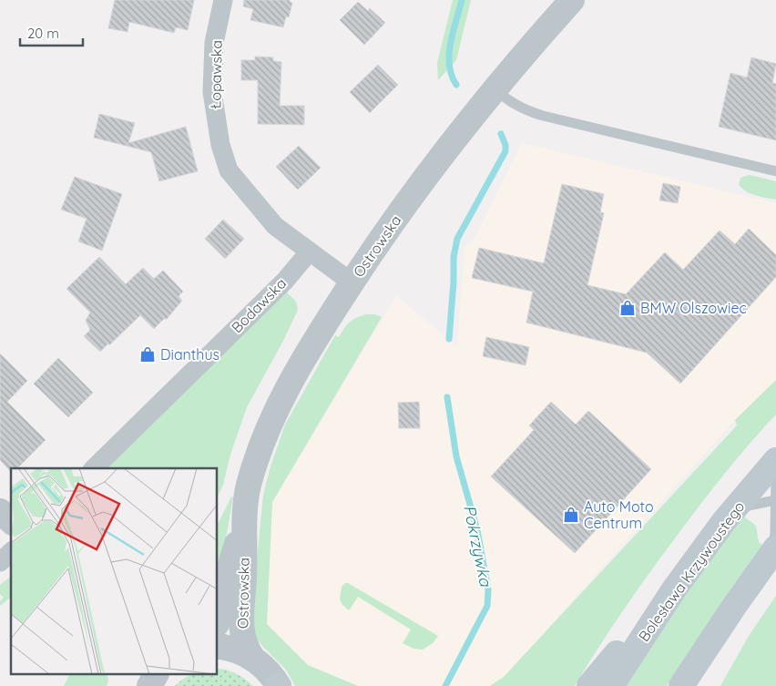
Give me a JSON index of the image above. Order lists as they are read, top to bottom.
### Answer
{
  "streets": {
    "main road": ["Bolesława Krzywoustego"],
    "street": ["Łopawska", "Ostrowska", "Bodawska"]
  },
  "crossings": [
    ["Łopawska", "Bodawska"]
  ],
  "water": ["Pokrzywka"],
  "places": {
    "shop": ["BMW Olszowiec", "Dianthus", "Auto Moto Centrum"]
  },
  "scale_bar": "20 m"
}
